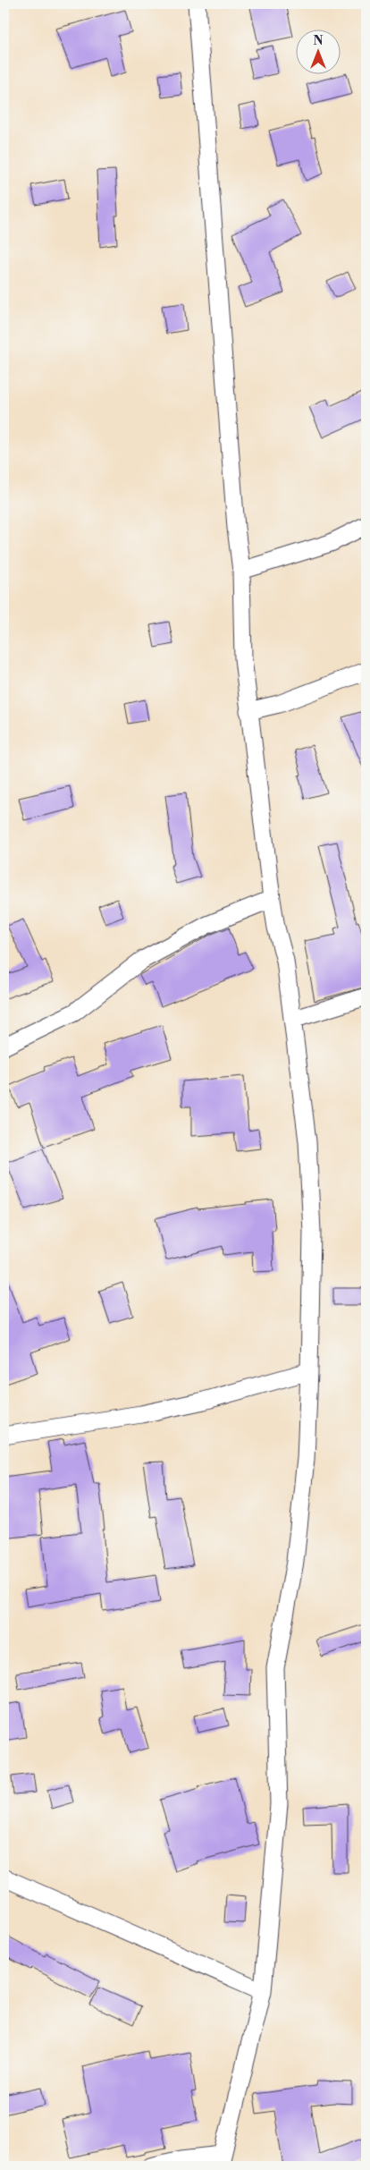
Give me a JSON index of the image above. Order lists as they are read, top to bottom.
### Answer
{
  "north": "top"
}
